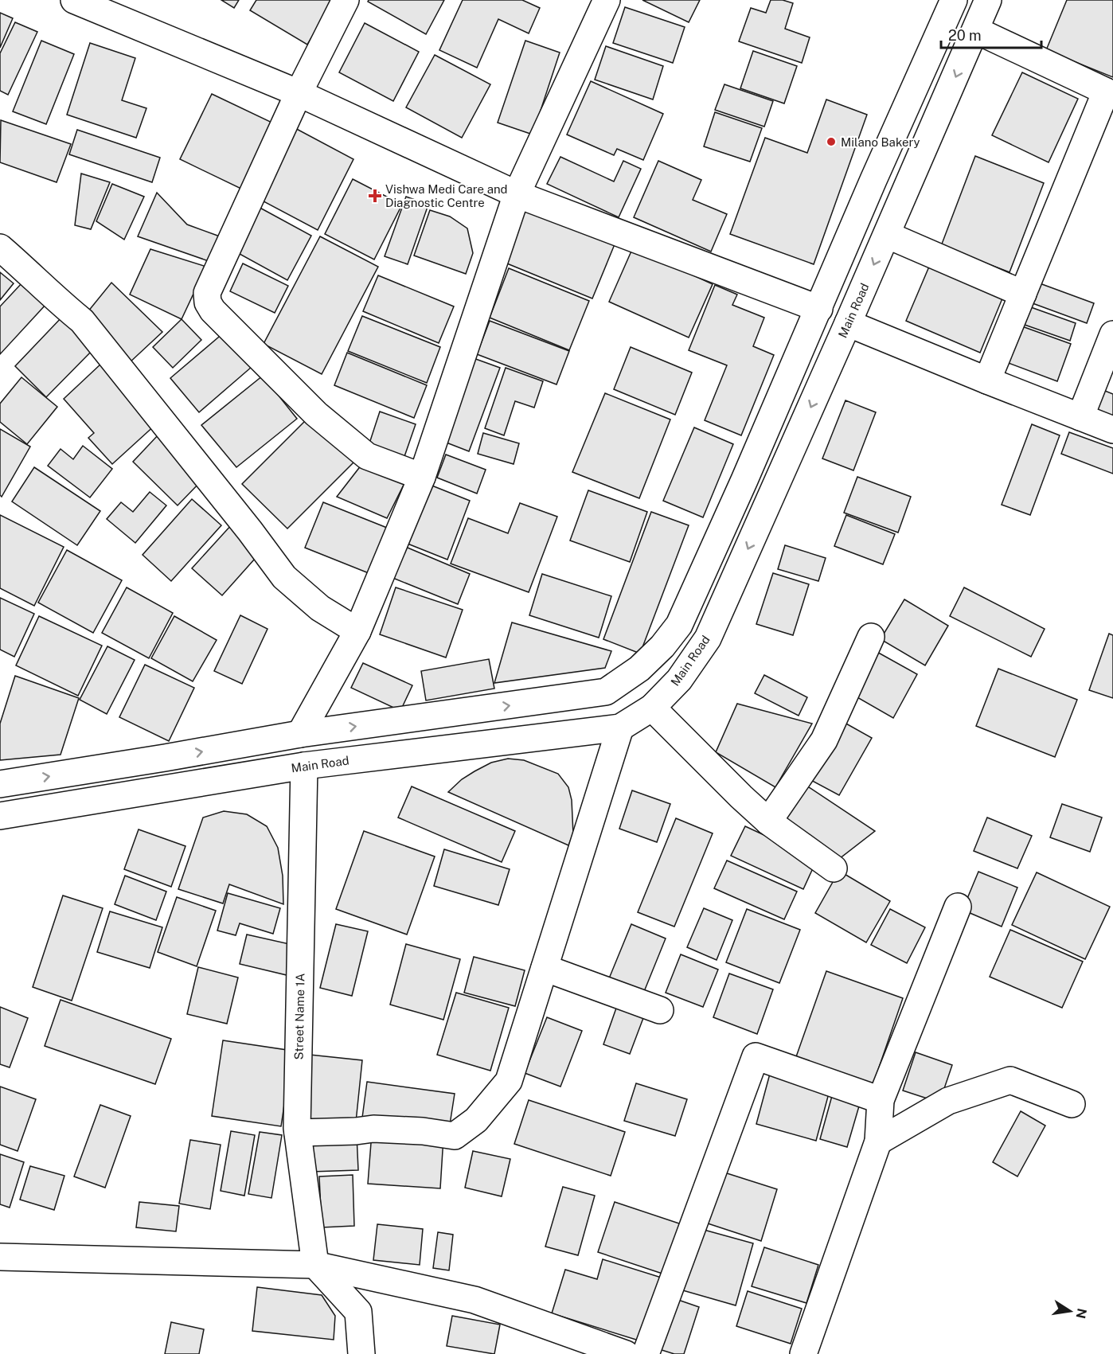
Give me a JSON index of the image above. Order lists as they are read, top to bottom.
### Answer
{
  "streets": {
    "street": ["Main Road", "Street Name 1A"]
  },
  "crossings": [
    ["Main Road", "Street Name 1A"]
  ],
  "places": {
    "other": ["Milano Bakery"],
    "health": ["Vishwa Medi Care and Diagnostic Centre"]
  },
  "scale_bar": "20 m",
  "north": "right"
}
